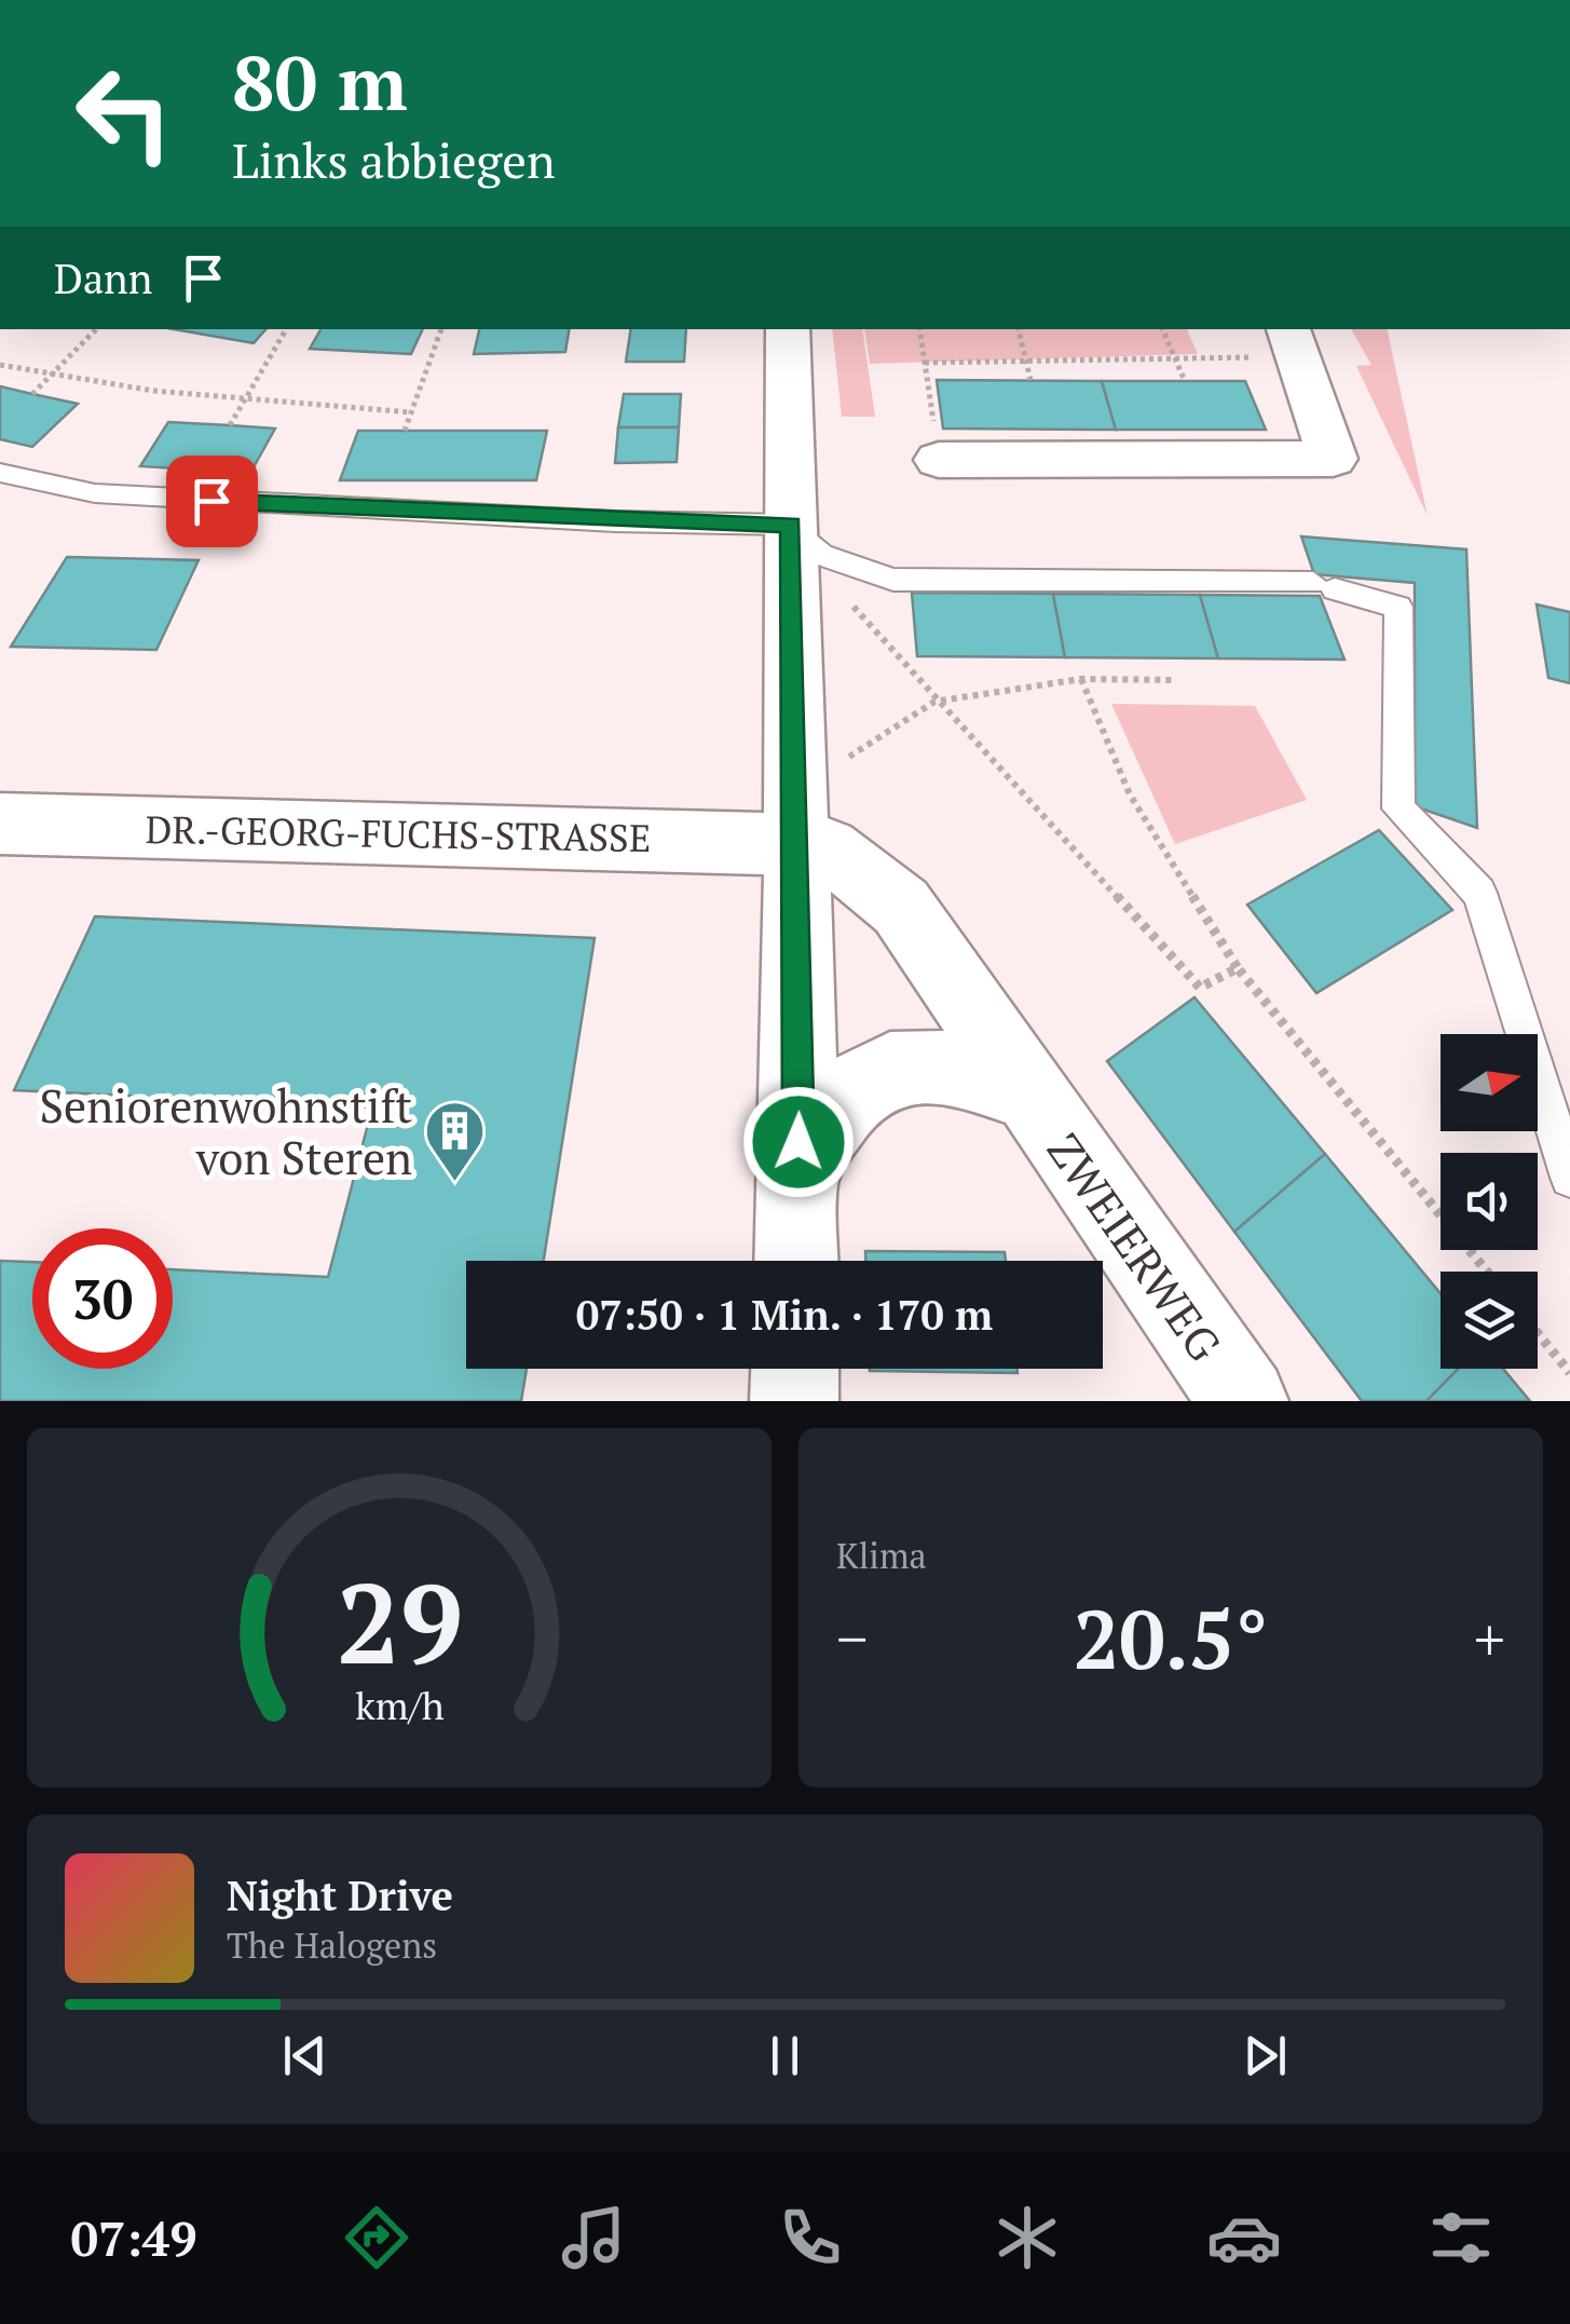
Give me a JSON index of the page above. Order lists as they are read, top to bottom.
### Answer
{
  "streets": {
    "street": ["DR.-GEORG-FUCHS-STRASSE", "ZWEIERWEG"]
  },
  "crossings": [
    ["DR.-GEORG-FUCHS-STRASSE", "ZWEIERWEG"]
  ],
  "places": {
    "building": ["Seniorenwohnstift von Steren"]
  },
  "north": "right",
  "page": {
    "turn": ["80 m", "Links abbiegen"],
    "then": "Dann",
    "limit": "30",
    "trip": "07:50 · 1 Min. · 170 m",
    "tile": "Klima",
    "heat": ["−", "20.5°", "+"],
    "song": ["Night Drive", "The Halogens"],
    "tabs": "07:49",
    "gauge": ["29", "km/h"]
  }
}
